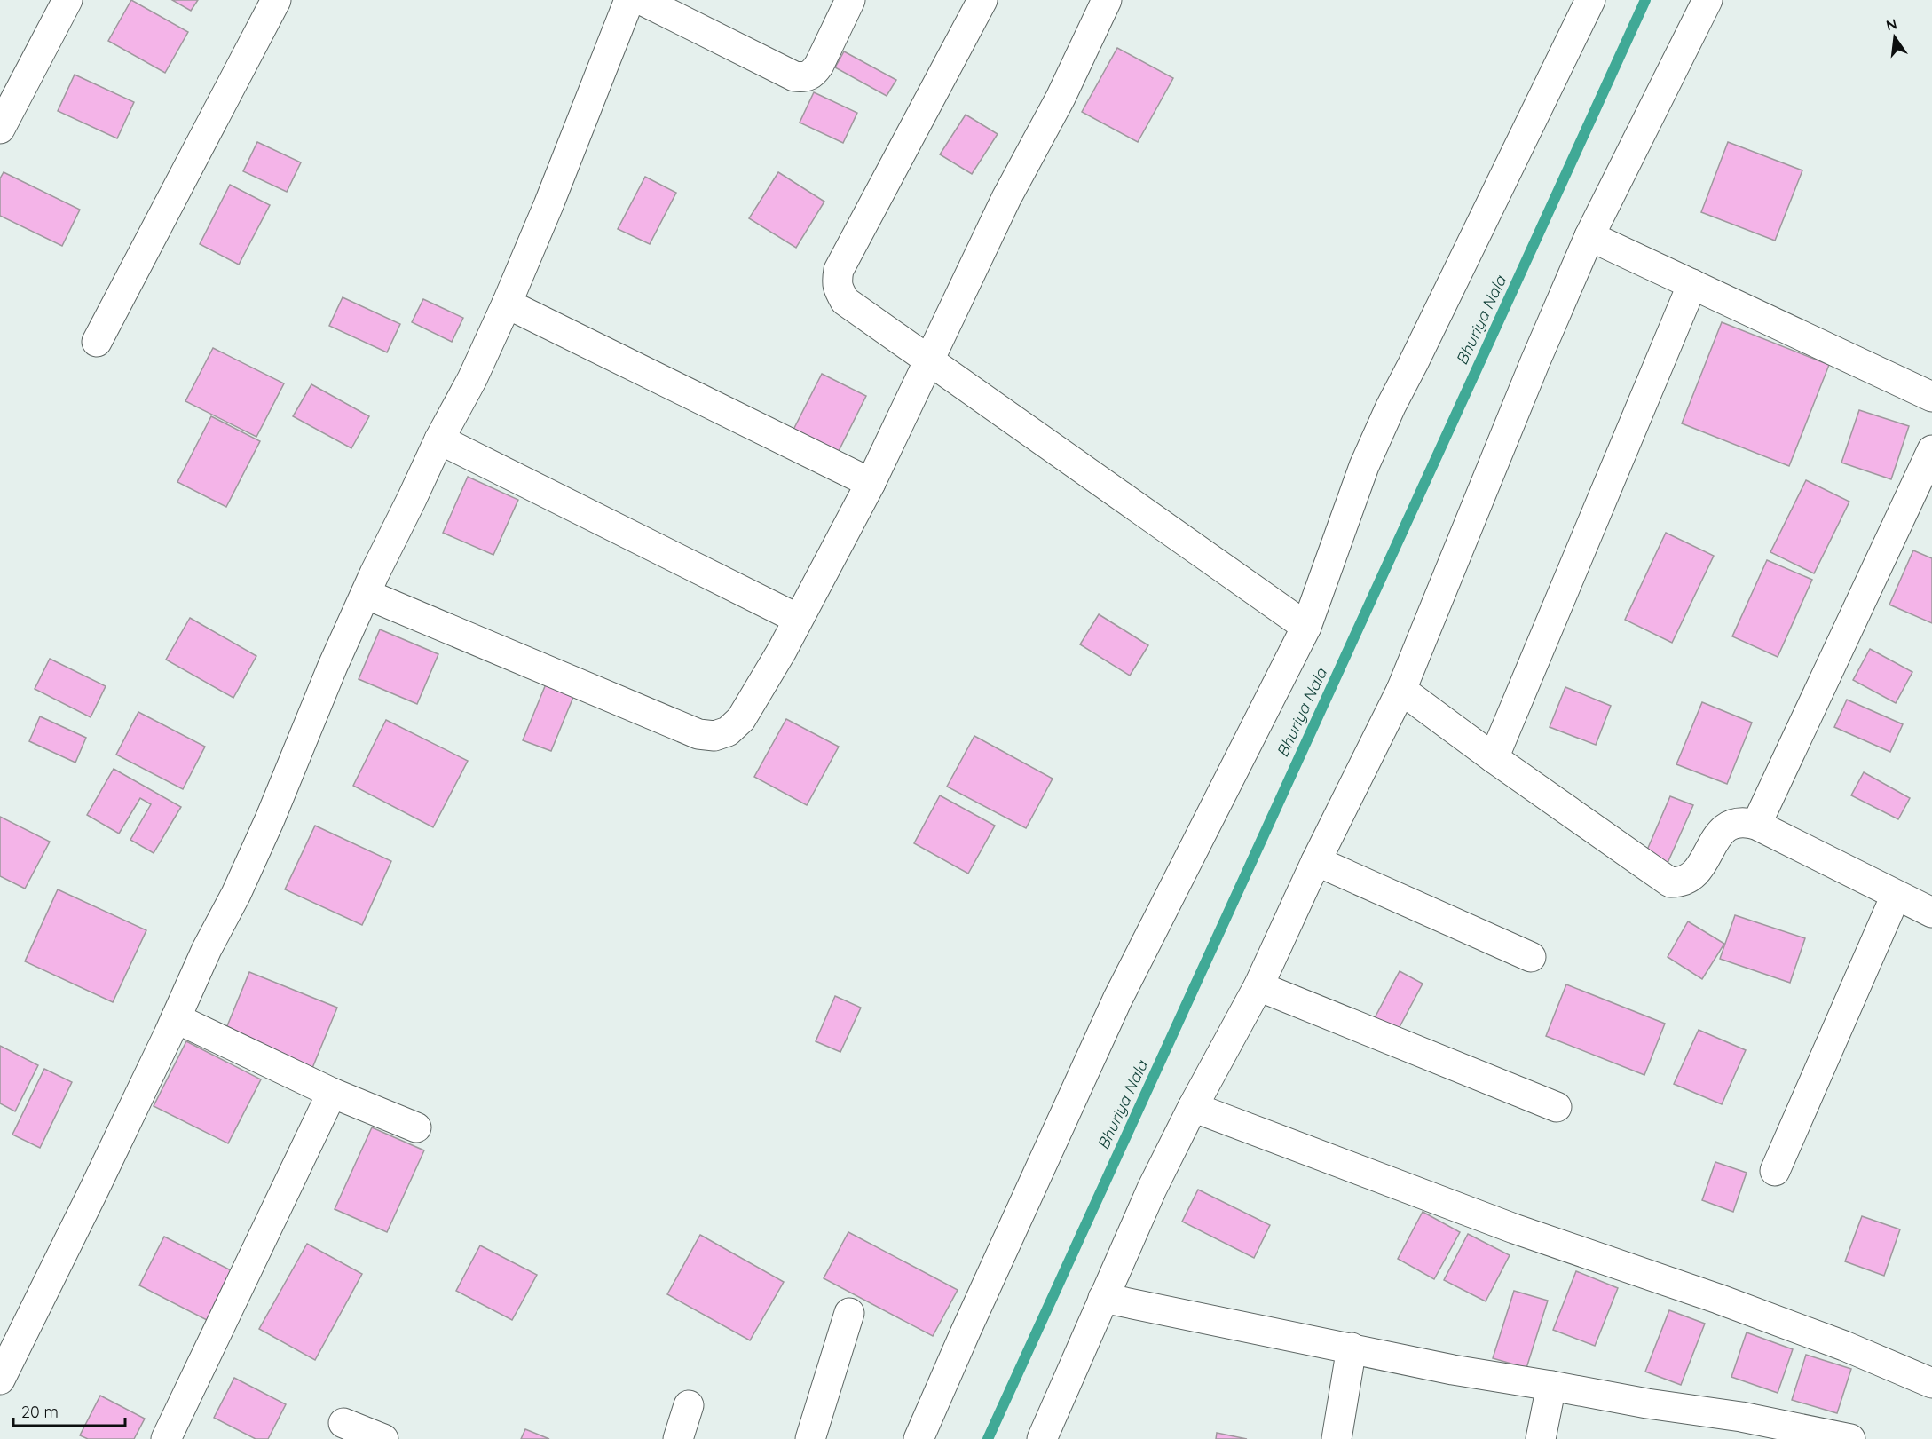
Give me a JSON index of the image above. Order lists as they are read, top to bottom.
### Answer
{
  "water": ["Bhuriya Nala"],
  "scale_bar": "20 m",
  "north": "top"
}
